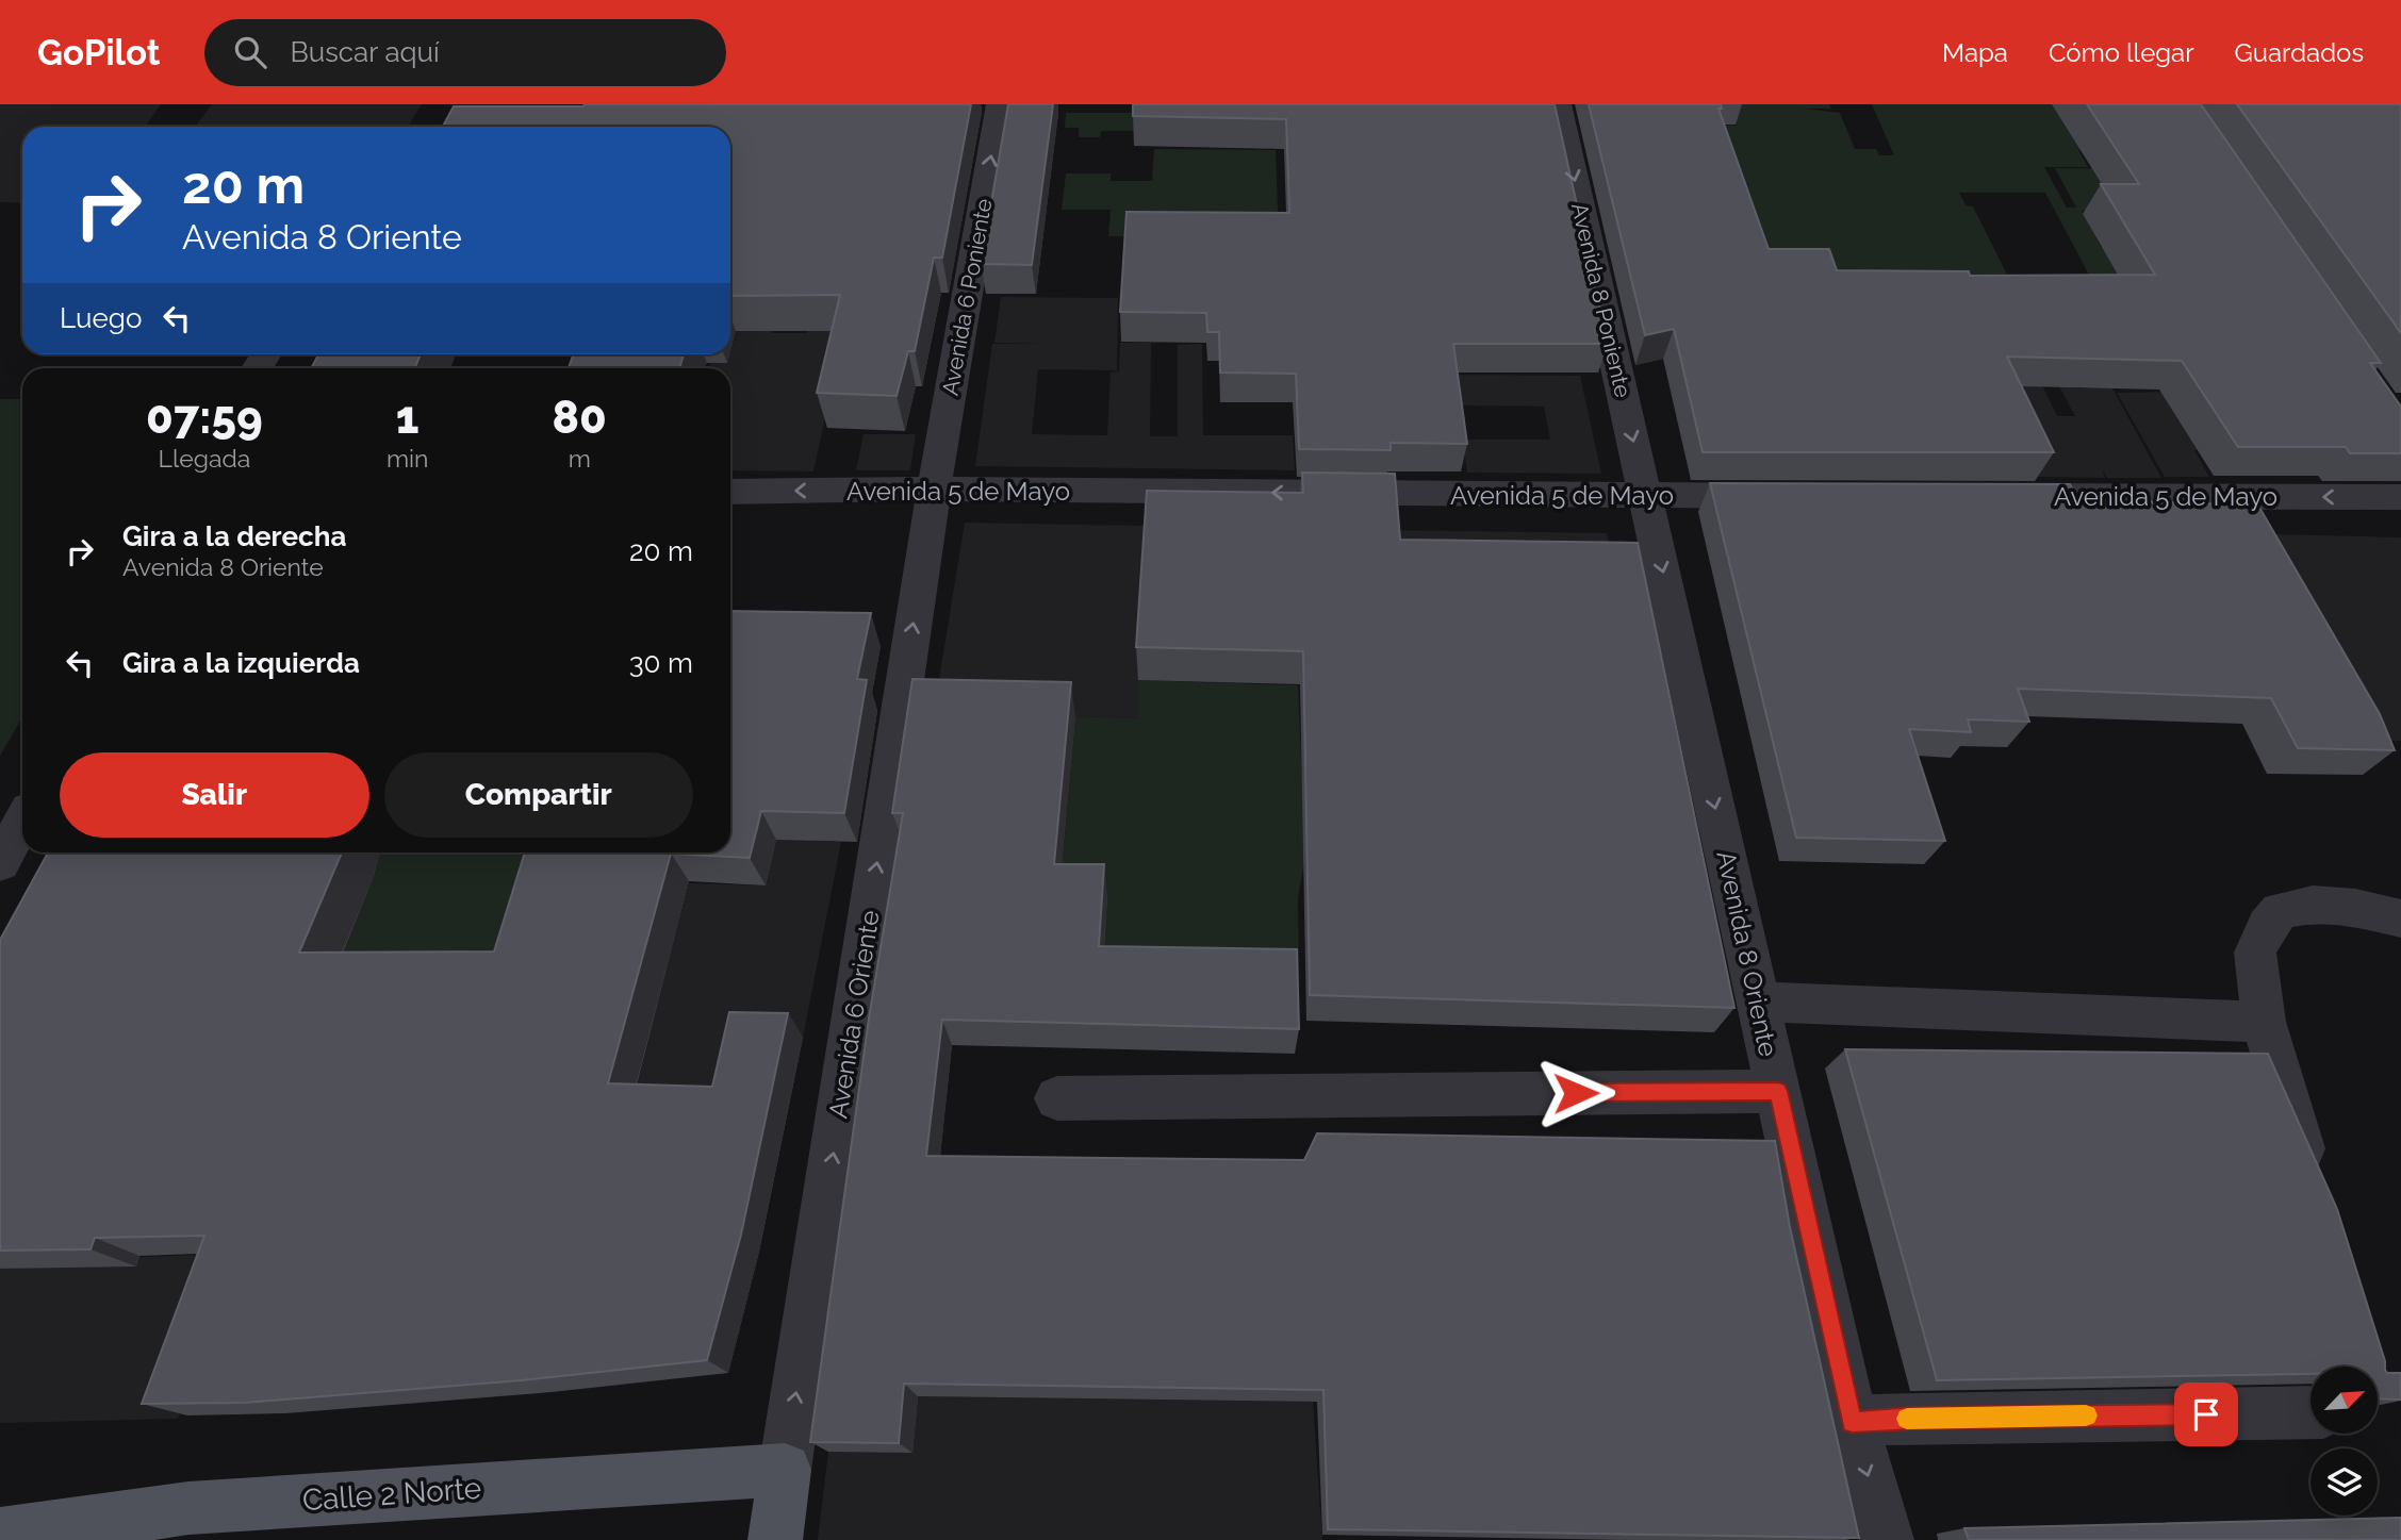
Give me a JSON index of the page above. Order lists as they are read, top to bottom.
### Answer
{
  "streets": {
    "main road": ["Avenida 6 Oriente", "Calle 2 Norte"],
    "street": [
      "Avenida 6 Poniente",
      "Avenida 8 Poniente",
      "Avenida 5 de Mayo",
      "Avenida 8 Oriente"
    ]
  },
  "crossings": [
    ["Avenida 6 Poniente", "Avenida 5 de Mayo"],
    ["Avenida 6 Poniente", "Avenida 6 Oriente"],
    ["Avenida 8 Poniente", "Avenida 5 de Mayo"],
    ["Avenida 8 Poniente", "Avenida 8 Oriente"],
    ["Avenida 5 de Mayo", "Avenida 8 Oriente"],
    ["Avenida 5 de Mayo", "Avenida 6 Oriente"],
    ["Avenida 6 Oriente", "Calle 2 Norte"]
  ],
  "one_way": [
    "Avenida 6 Poniente",
    "Avenida 8 Poniente",
    "Avenida 5 de Mayo",
    "Avenida 8 Oriente",
    "Avenida 6 Oriente"
  ],
  "north": "top right",
  "page": {
    "header": "GoPilot",
    "search": "Buscar aquí",
    "nav": ["Mapa", "Cómo llegar", "Guardados"],
    "turn": ["20 m", "Avenida 8 Oriente"],
    "then": "Luego",
    "eta": [
      "07:59",
      "Llegada",
      "1",
      "min",
      "80",
      "m"
    ],
    "list": [
      {
        "name": "Gira a la derecha",
        "note": "Avenida 8 Oriente",
        "value": "20 m"
      },
      {
        "name": "Gira a la izquierda",
        "value": "30 m"
      }
    ],
    "buttons": ["Salir", "Compartir"]
  }
}
